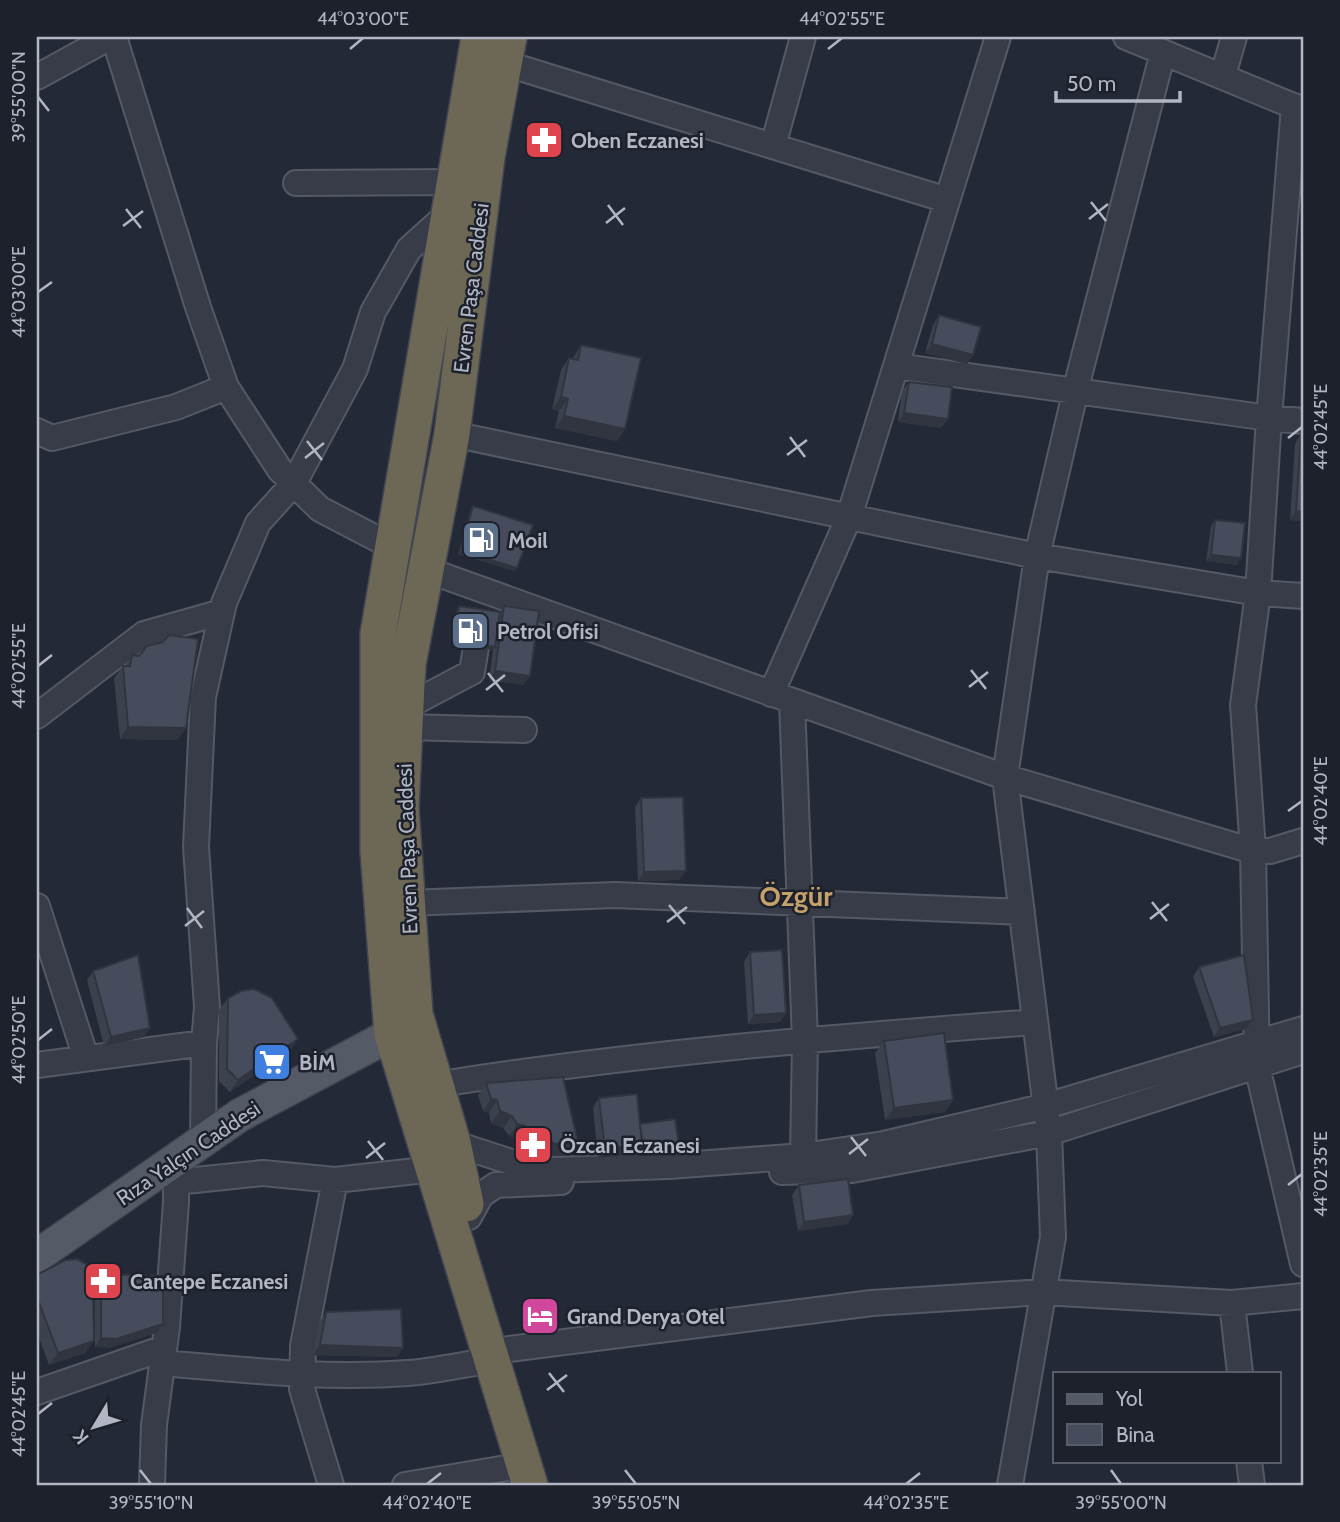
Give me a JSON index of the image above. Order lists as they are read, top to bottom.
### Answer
{
  "streets": {
    "highway": ["Evren Paşa Caddesi"],
    "main road": ["Rıza Yalçın Caddesi"]
  },
  "crossings": [
    ["Evren Paşa Caddesi", "Rıza Yalçın Caddesi"]
  ],
  "districts": ["Özgür"],
  "places": {
    "pharmacy": ["Oben Eczanesi", "Özcan Eczanesi", "Cantepe Eczanesi"],
    "fuel station": ["Moil", "Petrol Ofisi"],
    "supermarket": ["BİM"],
    "hotel": ["Grand Derya Otel"]
  },
  "legend": ["Yol", "Bina"],
  "scale_bar": "50 m",
  "north": "bottom left",
  "coordinates": [
    "44°03'00\"E",
    "44°02'55\"E",
    "39°55'00\"N",
    "44°02'45\"E",
    "44°02'40\"E",
    "44°02'50\"E",
    "44°02'35\"E",
    "39°55'10\"N",
    "39°55'05\"N"
  ]
}
